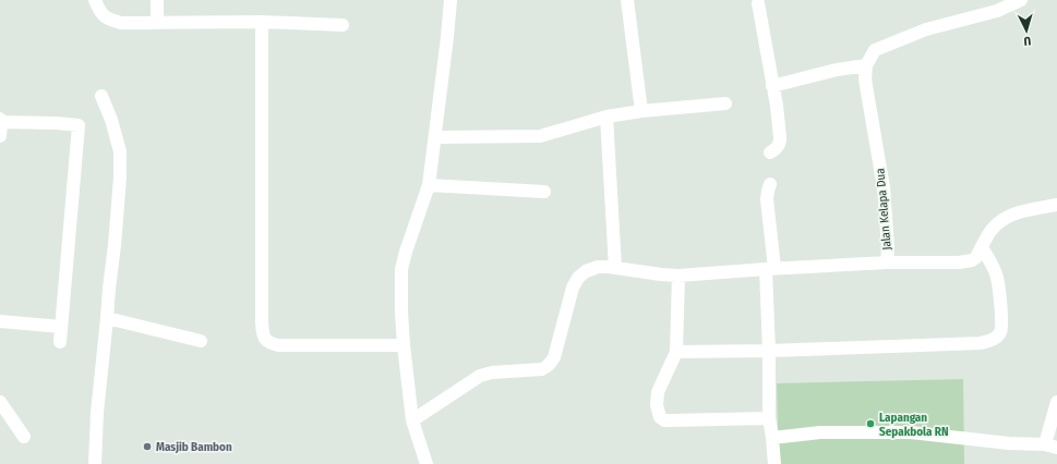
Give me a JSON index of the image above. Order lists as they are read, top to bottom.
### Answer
{
  "streets": {
    "street": ["Jalan Kelapa Dua"]
  },
  "places": ["Lapangan Sepakbola RN", "Masjib Bambon"],
  "north": "bottom"
}
